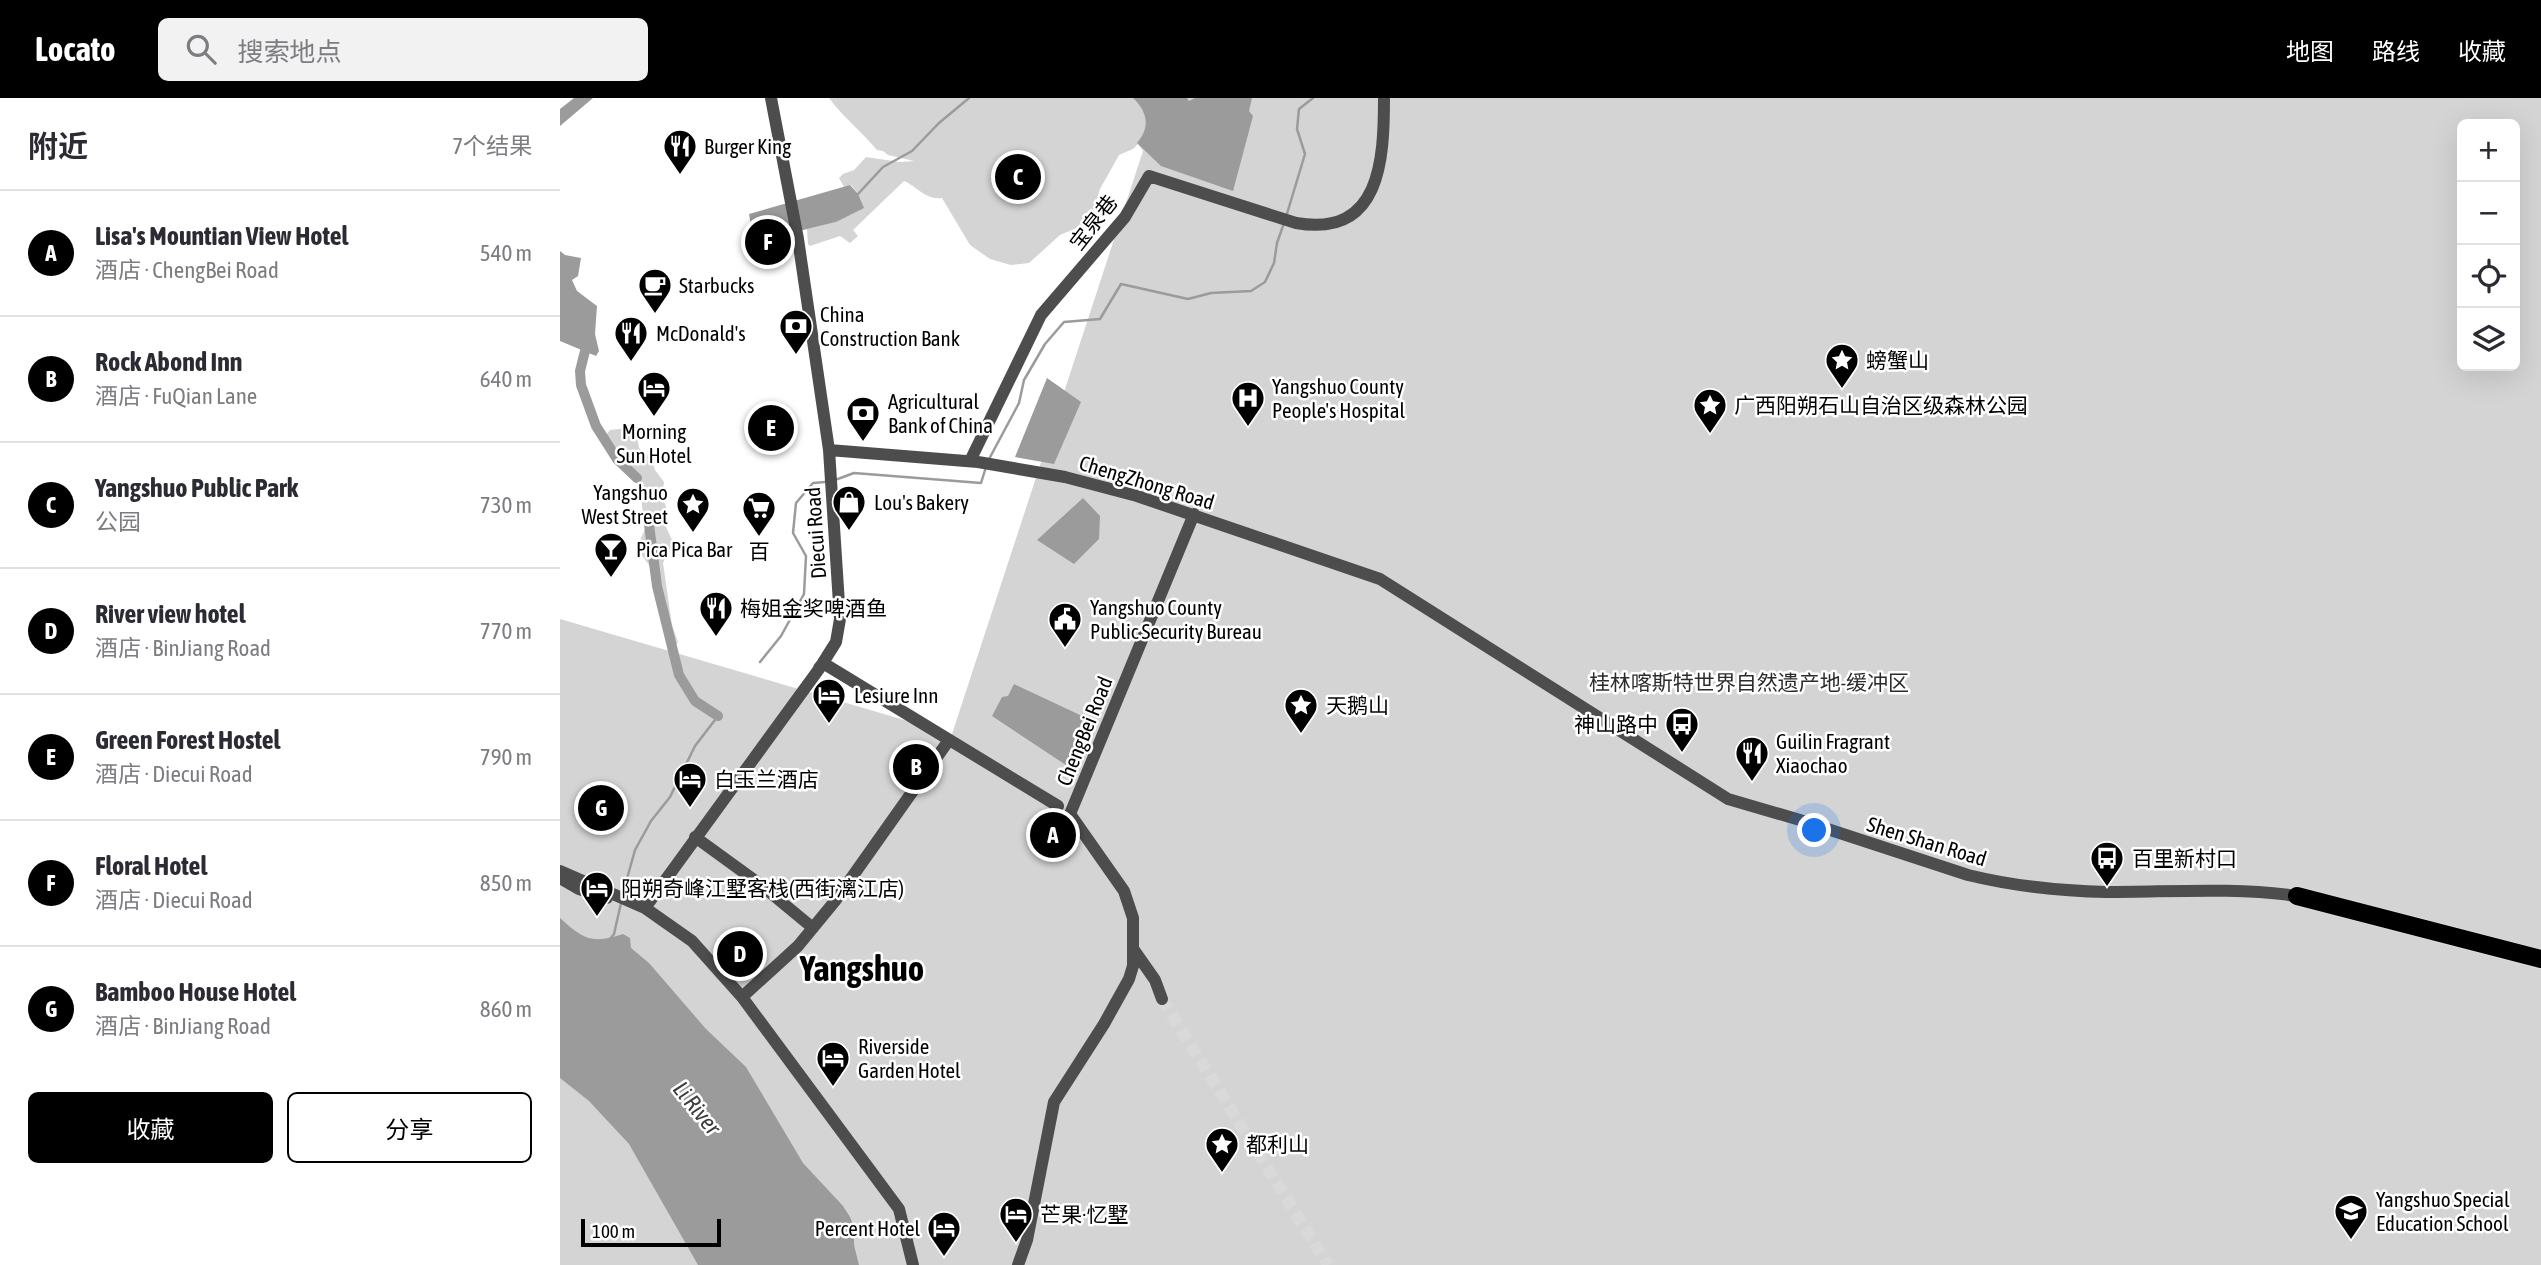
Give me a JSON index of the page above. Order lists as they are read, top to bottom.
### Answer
{
  "streets": {
    "street": [
      "宝泉巷",
      "ChengZhong Road",
      "Diecui Road",
      "ChengBei Road",
      "Shen Shan Road"
    ]
  },
  "crossings": [
    ["宝泉巷", "ChengZhong Road"],
    ["ChengZhong Road", "Diecui Road"],
    ["ChengZhong Road", "ChengBei Road"],
    ["ChengZhong Road", "Shen Shan Road"]
  ],
  "districts": ["Yangshuo"],
  "water": ["Li River"],
  "parks": ["桂林喀斯特世界自然遗产地-缓冲区"],
  "places": {
    "restaurant": [
      "Burger King",
      "McDonald's",
      "梅姐金奖啤酒鱼",
      "Guilin Fragrant Xiaochao"
    ],
    "cafe": ["Starbucks"],
    "bank": ["China Construction Bank", "Agricultural Bank of China"],
    "place": [
      "螃蟹山",
      "广西阳朔石山自治区级森林公园",
      "Yangshuo West Street",
      "天鹅山",
      "都利山"
    ],
    "hotel": [
      "Morning Sun Hotel",
      "Lesiure Inn",
      "白玉兰酒店",
      "阳朔奇峰江墅客栈(西街漓江店)",
      "Riverside Garden Hotel",
      "芒果·忆墅",
      "Percent Hotel"
    ],
    "hospital": ["Yangshuo County People's Hospital"],
    "shop": ["Lou's Bakery"],
    "supermarket": ["百"],
    "bar": ["Pica Pica Bar"],
    "public building": ["Yangshuo County Public Security Bureau"],
    "bus stop": ["神山路中", "百里新村口"],
    "school or university": ["Yangshuo Special Education School"]
  },
  "scale_bar": "100 m",
  "page": {
    "header": "Locato",
    "search": "搜索地点",
    "nav": ["地图", "路线", "收藏"],
    "heading": ["附近", "7个结果"],
    "map_buttons": ["+", "−"],
    "pins": [
      "C",
      "F",
      "E",
      "B",
      "G",
      "A",
      "D"
    ],
    "list": [
      {
        "mark": "A",
        "name": "Lisa's Mountian View Hotel",
        "note": "酒店 · ChengBei Road",
        "value": "540 m"
      },
      {
        "mark": "B",
        "name": "Rock Abond Inn",
        "note": "酒店 · FuQian Lane",
        "value": "640 m"
      },
      {
        "mark": "C",
        "name": "Yangshuo Public Park",
        "note": "公园",
        "value": "730 m"
      },
      {
        "mark": "D",
        "name": "River view hotel",
        "note": "酒店 · BinJiang Road",
        "value": "770 m"
      },
      {
        "mark": "E",
        "name": "Green Forest Hostel",
        "note": "酒店 · Diecui Road",
        "value": "790 m"
      },
      {
        "mark": "F",
        "name": "Floral Hotel",
        "note": "酒店 · Diecui Road",
        "value": "850 m"
      },
      {
        "mark": "G",
        "name": "Bamboo House Hotel",
        "note": "酒店 · BinJiang Road",
        "value": "860 m"
      }
    ],
    "buttons": ["收藏", "分享"],
    "scale": "100 m"
  }
}
